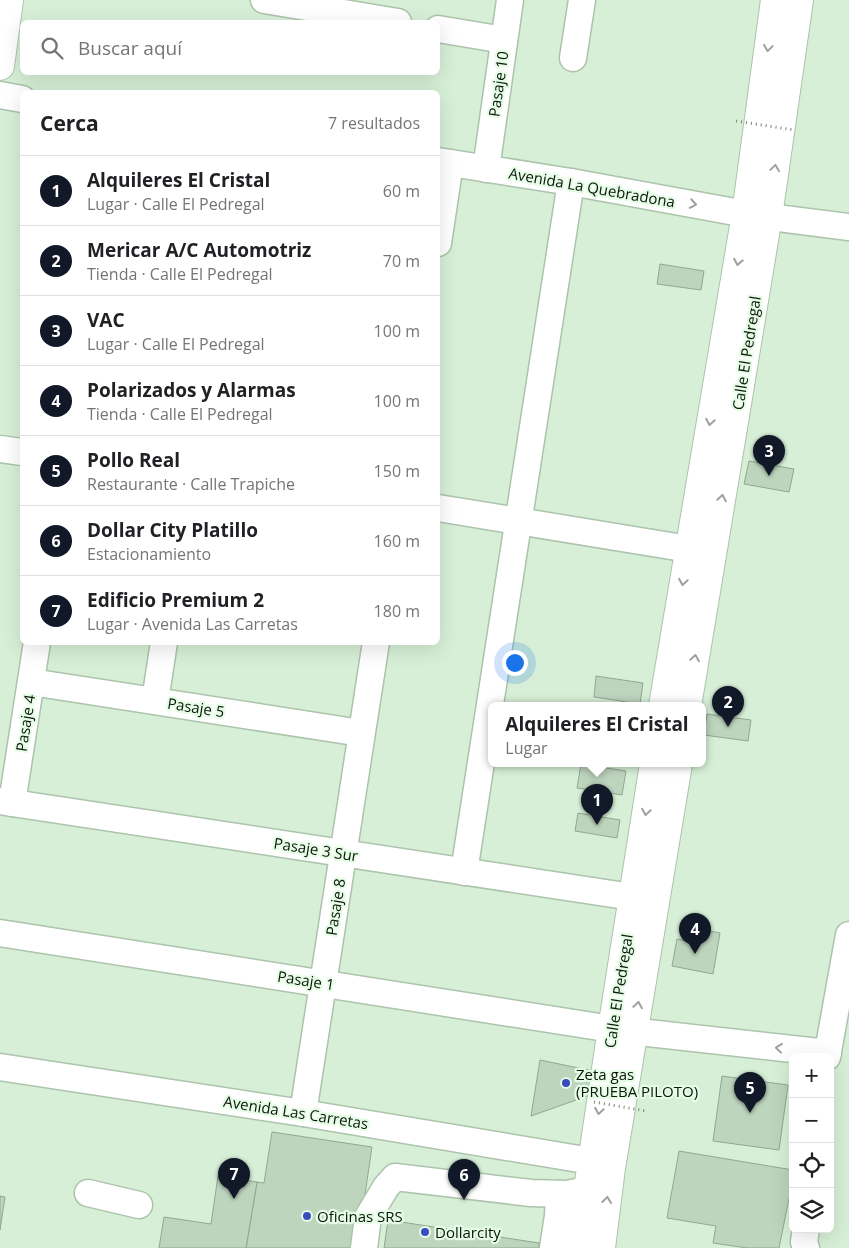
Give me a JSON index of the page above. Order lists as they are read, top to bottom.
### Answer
{
  "streets": {
    "main road": ["Calle El Pedregal"],
    "street": [
      "Pasaje 10",
      "Avenida La Quebradona",
      "Pasaje 5",
      "Pasaje 4",
      "Pasaje 3 Sur",
      "Pasaje 8",
      "Pasaje 1",
      "Avenida Las Carretas"
    ]
  },
  "crossings": [
    ["Pasaje 10", "Avenida La Quebradona"],
    ["Avenida La Quebradona", "Calle El Pedregal"],
    ["Calle El Pedregal", "Pasaje 3 Sur"],
    ["Calle El Pedregal", "Pasaje 1"],
    ["Calle El Pedregal", "Avenida Las Carretas"],
    ["Pasaje 5", "Pasaje 4"],
    ["Pasaje 5", "Pasaje 8"],
    ["Pasaje 4", "Pasaje 3 Sur"],
    ["Pasaje 3 Sur", "Pasaje 8"],
    ["Pasaje 8", "Pasaje 1"],
    ["Pasaje 8", "Avenida Las Carretas"]
  ],
  "one_way": ["Avenida La Quebradona"],
  "places": ["Zeta gas (PRUEBA PILOTO)", "Oficinas SRS", "Dollarcity"],
  "page": {
    "search": "Buscar aquí",
    "heading": ["Cerca", "7 resultados"],
    "list": [
      {
        "mark": "1",
        "name": "Alquileres El Cristal",
        "note": "Lugar · Calle El Pedregal",
        "value": "60 m"
      },
      {
        "mark": "2",
        "name": "Mericar A/C Automotriz",
        "note": "Tienda · Calle El Pedregal",
        "value": "70 m"
      },
      {
        "mark": "3",
        "name": "VAC",
        "note": "Lugar · Calle El Pedregal",
        "value": "100 m"
      },
      {
        "mark": "4",
        "name": "Polarizados y Alarmas",
        "note": "Tienda · Calle El Pedregal",
        "value": "100 m"
      },
      {
        "mark": "5",
        "name": "Pollo Real",
        "note": "Restaurante · Calle Trapiche",
        "value": "150 m"
      },
      {
        "mark": "6",
        "name": "Dollar City Platillo",
        "note": "Estacionamiento",
        "value": "160 m"
      },
      {
        "mark": "7",
        "name": "Edificio Premium 2",
        "note": "Lugar · Avenida Las Carretas",
        "value": "180 m"
      }
    ],
    "pins": [
      "3",
      "2",
      "1",
      "4",
      "5",
      "7",
      "6"
    ],
    "popup": ["Alquileres El Cristal", "Lugar"],
    "map_buttons": ["+", "−"]
  }
}
